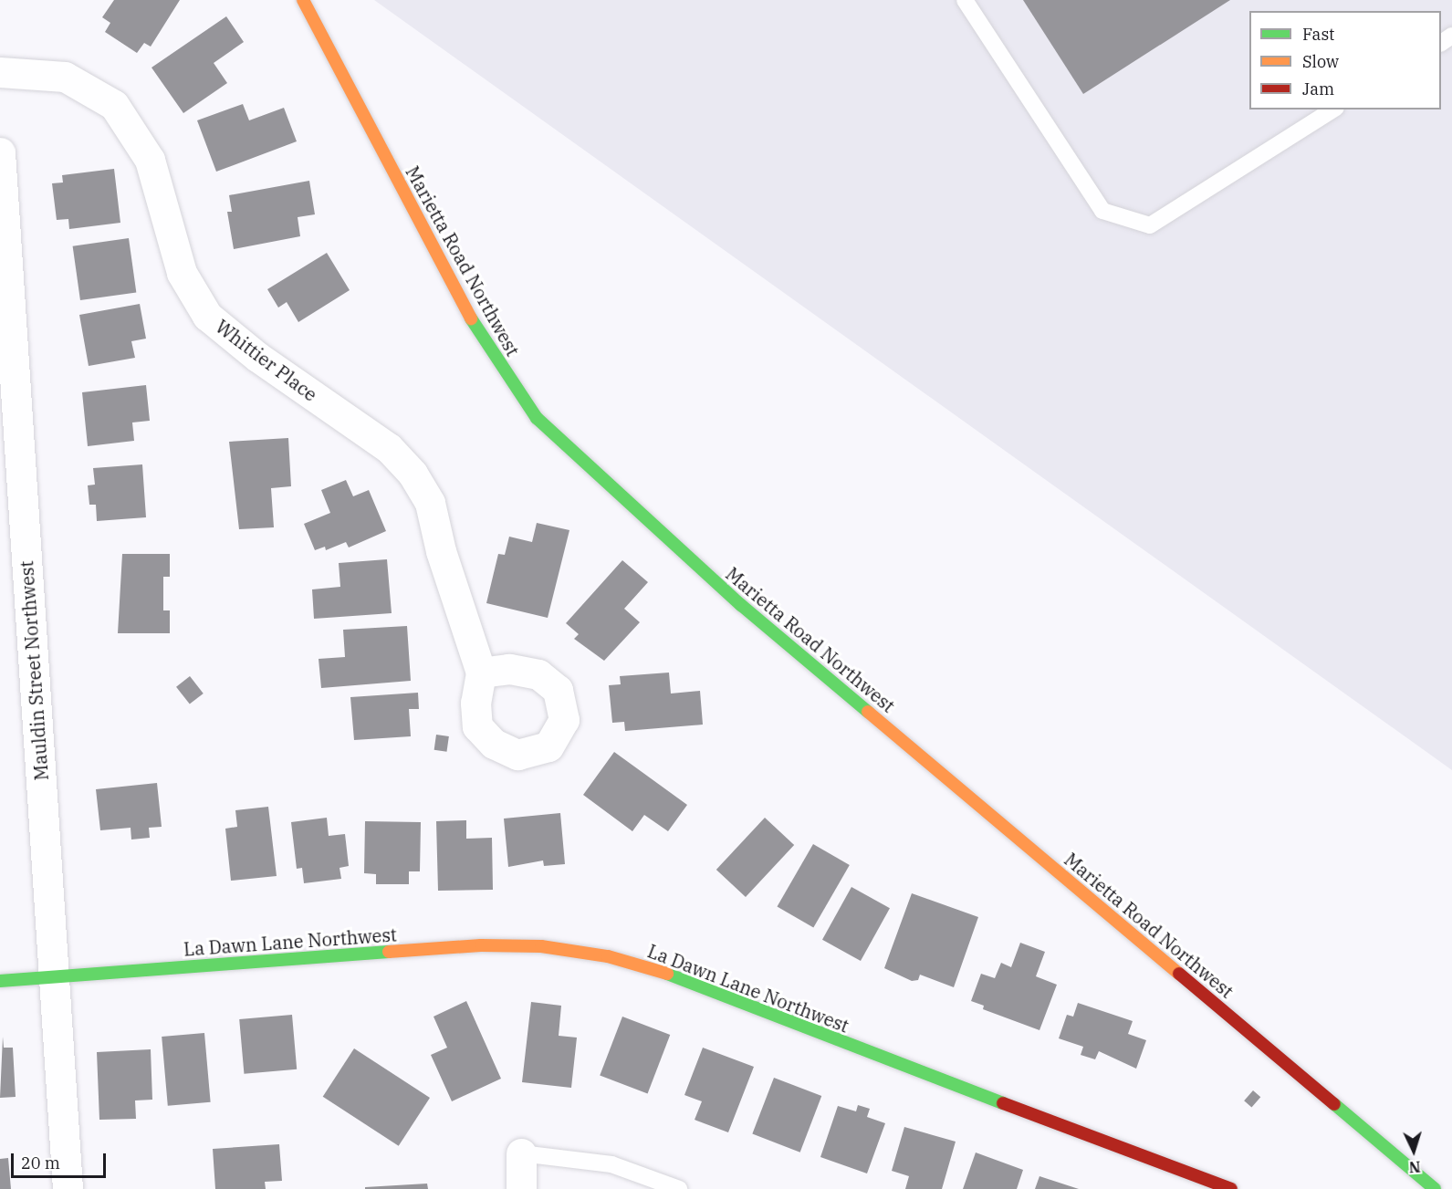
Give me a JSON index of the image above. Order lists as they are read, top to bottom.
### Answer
{
  "streets": {
    "main road": ["Marietta Road Northwest", "La Dawn Lane Northwest"],
    "street": ["Whittier Place", "Mauldin Street Northwest"]
  },
  "crossings": [
    ["Mauldin Street Northwest", "La Dawn Lane Northwest"]
  ],
  "legend": ["Fast", "Slow", "Jam"],
  "scale_bar": "20 m",
  "north": "bottom"
}
